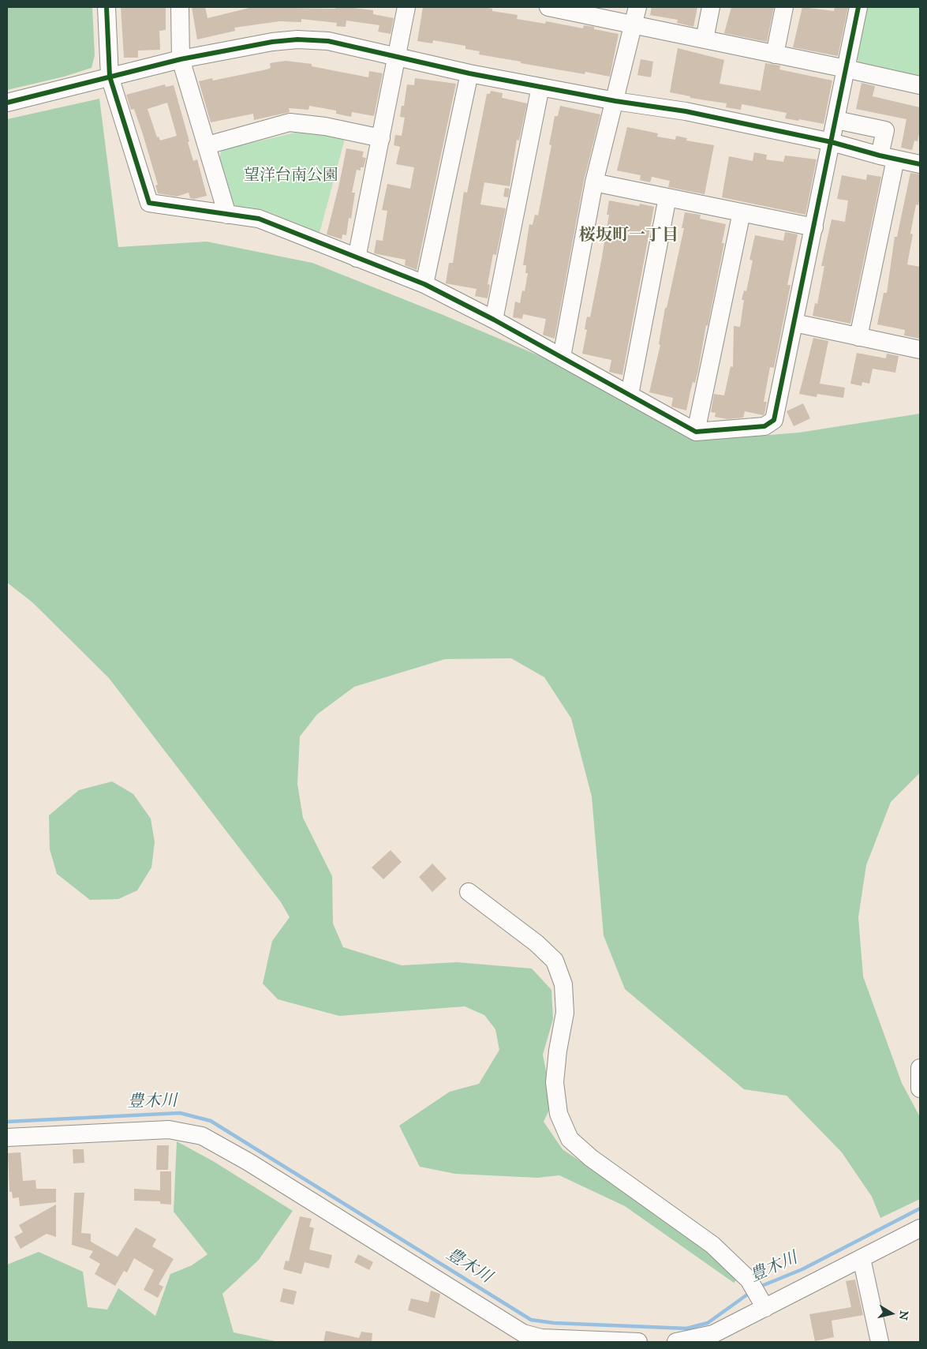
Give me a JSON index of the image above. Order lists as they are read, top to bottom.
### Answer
{
  "districts": ["桜坂町一丁目"],
  "water": ["豊木川"],
  "parks": ["望洋台南公園"],
  "north": "right"
}
